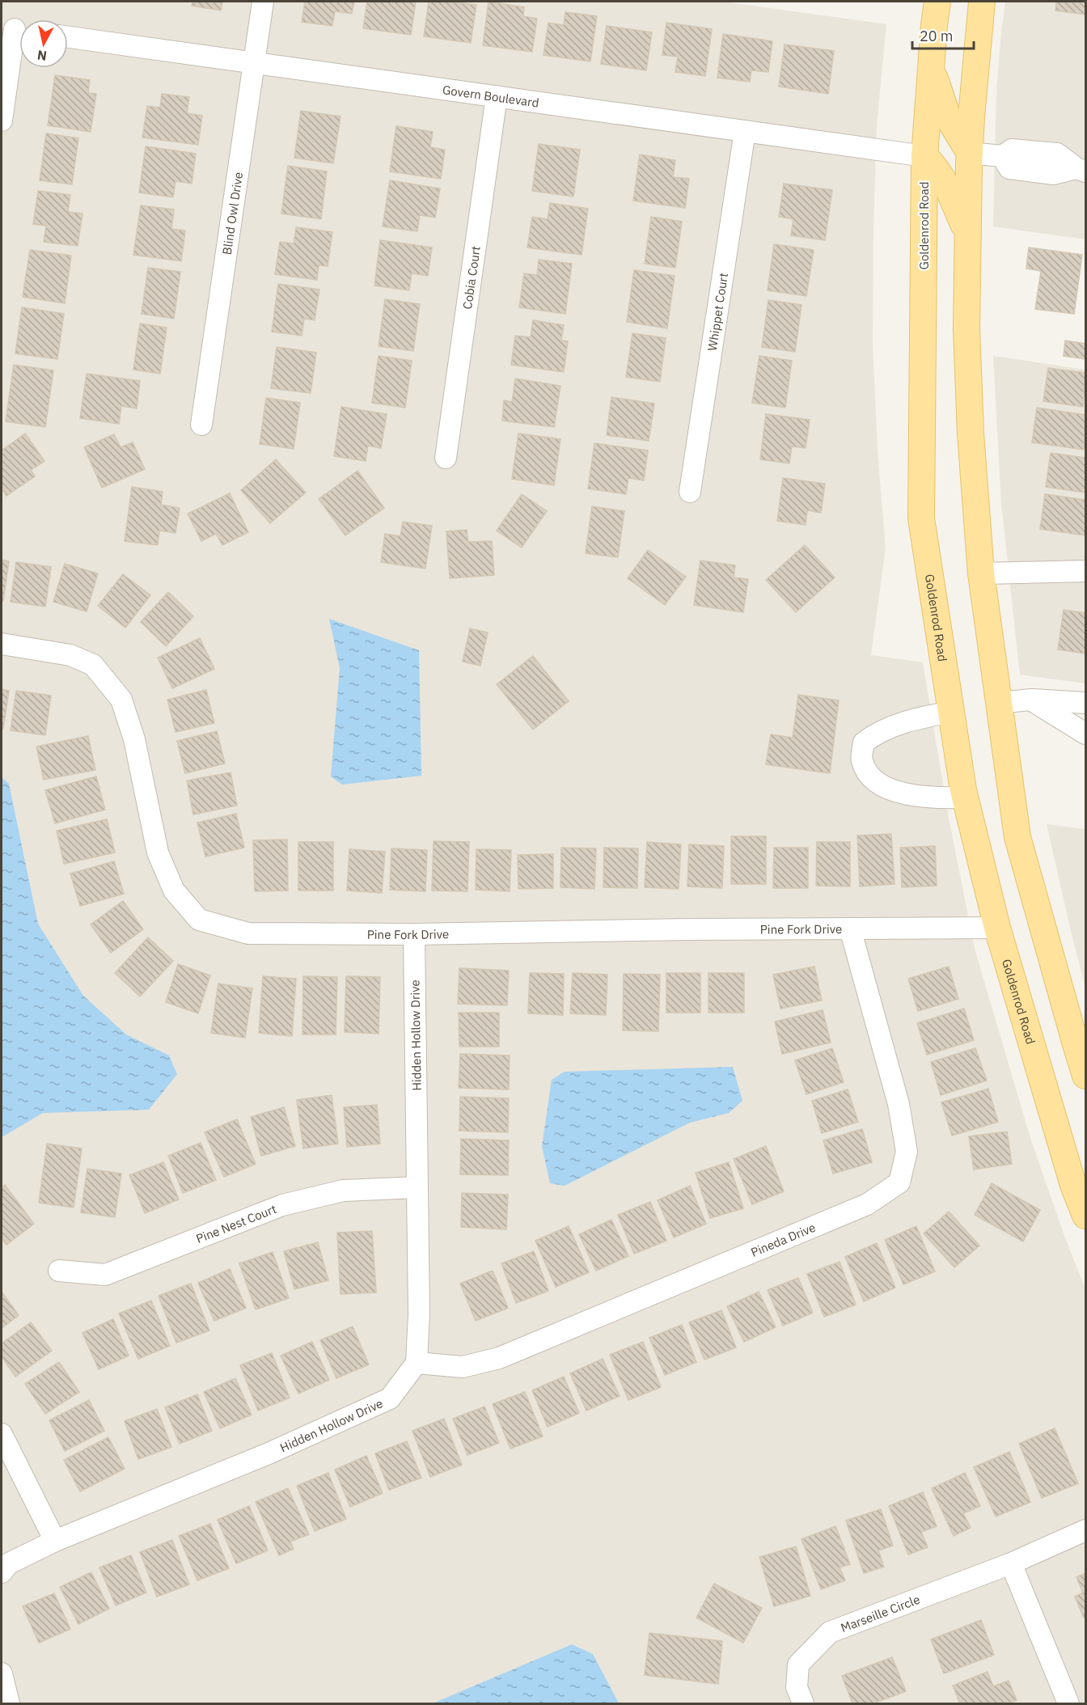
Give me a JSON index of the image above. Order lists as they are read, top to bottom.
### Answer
{
  "streets": {
    "main road": ["Goldenrod Road"],
    "street": [
      "Govern Boulevard",
      "Blind Owl Drive",
      "Cobia Court",
      "Whippet Court",
      "Pine Fork Drive",
      "Hidden Hollow Drive",
      "Pine Nest Court",
      "Pineda Drive",
      "Marseille Circle"
    ]
  },
  "crossings": [
    ["Govern Boulevard", "Blind Owl Drive"],
    ["Govern Boulevard", "Goldenrod Road"],
    ["Govern Boulevard", "Cobia Court"],
    ["Govern Boulevard", "Whippet Court"],
    ["Goldenrod Road", "Pine Fork Drive"],
    ["Pine Fork Drive", "Hidden Hollow Drive"],
    ["Pine Fork Drive", "Pineda Drive"],
    ["Hidden Hollow Drive", "Pine Nest Court"],
    ["Hidden Hollow Drive", "Pineda Drive"]
  ],
  "scale_bar": "20 m",
  "north": "bottom"
}
